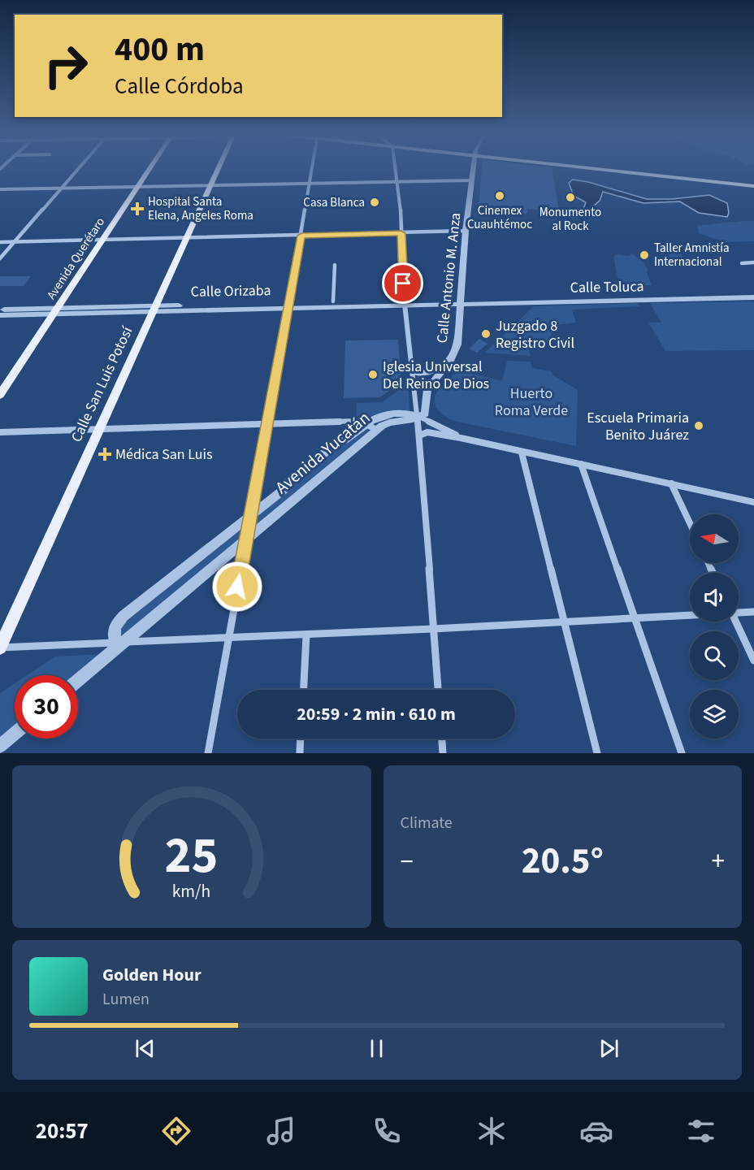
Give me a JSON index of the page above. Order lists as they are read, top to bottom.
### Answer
{
  "streets": {
    "main road": ["Avenida Querétaro", "Calle San Luis Potosí"],
    "street": [
      "Calle Antonio M. Anza",
      "Calle Toluca",
      "Calle Orizaba",
      "Avenida Yucatán"
    ]
  },
  "crossings": [
    ["Avenida Querétaro", "Calle Orizaba"],
    ["Calle Antonio M. Anza", "Calle Toluca"],
    ["Calle Antonio M. Anza", "Calle Orizaba"],
    ["Calle Antonio M. Anza", "Avenida Yucatán"],
    ["Calle Toluca", "Calle Orizaba"],
    ["Calle Orizaba", "Calle San Luis Potosí"]
  ],
  "parks": ["Huerto Roma Verde"],
  "places": {
    "other": [
      "Cinemex Cuauhtémoc",
      "Monumento al Rock",
      "Casa Blanca",
      "Taller Amnistía Internacional",
      "Juzgado 8 Registro Civil",
      "Iglesia Universal Del Reino De Dios",
      "Escuela Primaria Benito Juárez"
    ],
    "health": ["Hospital Santa Elena, Angeles Roma", "Médica San Luis"]
  },
  "north": "left",
  "page": {
    "turn": ["400 m", "Calle Córdoba"],
    "limit": "30",
    "trip": "20:59 · 2 min · 610 m",
    "tile": "Climate",
    "heat": ["−", "20.5°", "+"],
    "song": ["Golden Hour", "Lumen"],
    "tabs": "20:57",
    "gauge": ["25", "km/h"]
  }
}
